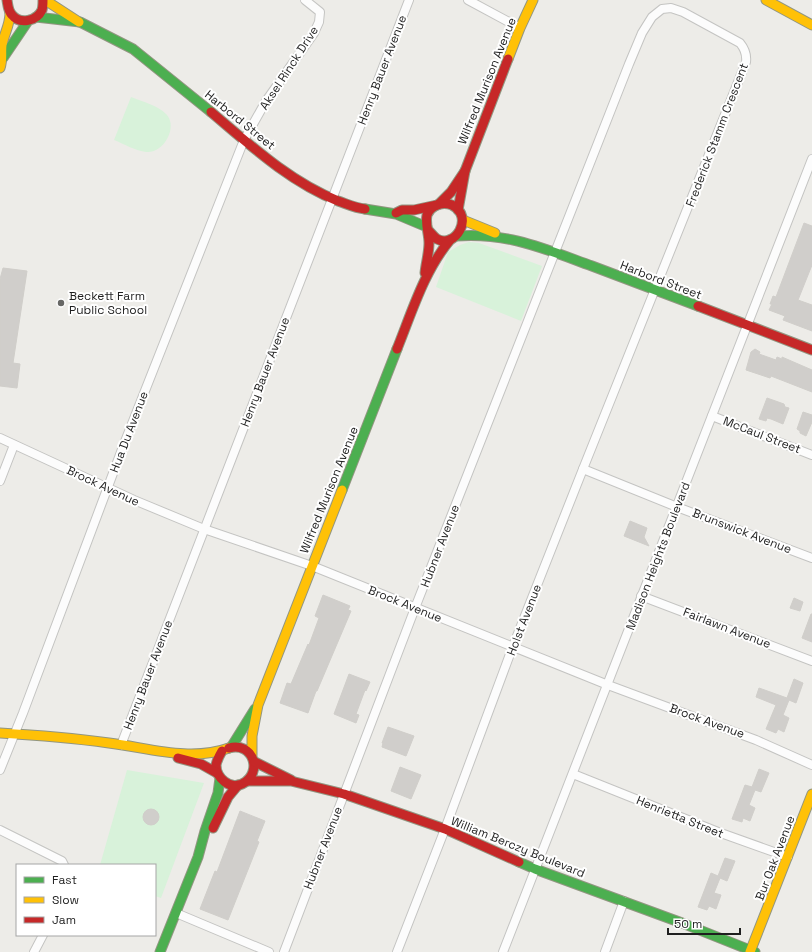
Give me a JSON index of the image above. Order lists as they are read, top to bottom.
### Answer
{
  "streets": {
    "street": [
      "Aksel Rinck Drive",
      "Henry Bauer Avenue",
      "Wilfred Murison Avenue",
      "Harbord Street",
      "Frederick Stamm Crescent",
      "Hua Du Avenue",
      "McCaul Street",
      "Brock Avenue",
      "Brunswick Avenue",
      "Hubner Avenue",
      "Madison Heights Boulevard",
      "Holst Avenue",
      "Fairlawn Avenue",
      "Henrietta Street",
      "William Berczy Boulevard",
      "Bur Oak Avenue"
    ]
  },
  "crossings": [
    ["Aksel Rinck Drive", "Harbord Street"],
    ["Aksel Rinck Drive", "Hua Du Avenue"],
    ["Henry Bauer Avenue", "Harbord Street"],
    ["Henry Bauer Avenue", "Brock Avenue"],
    ["Wilfred Murison Avenue", "Harbord Street"],
    ["Wilfred Murison Avenue", "Brock Avenue"],
    ["Wilfred Murison Avenue", "William Berczy Boulevard"],
    ["Harbord Street", "Frederick Stamm Crescent"],
    ["Harbord Street", "Hua Du Avenue"],
    ["Harbord Street", "Hubner Avenue"],
    ["Harbord Street", "Madison Heights Boulevard"],
    ["Harbord Street", "Holst Avenue"],
    ["Frederick Stamm Crescent", "Hubner Avenue"],
    ["Frederick Stamm Crescent", "Holst Avenue"],
    ["Hua Du Avenue", "Brock Avenue"],
    ["McCaul Street", "Madison Heights Boulevard"],
    ["Brock Avenue", "Hubner Avenue"],
    ["Brock Avenue", "Madison Heights Boulevard"],
    ["Brock Avenue", "Holst Avenue"],
    ["Brunswick Avenue", "Madison Heights Boulevard"],
    ["Brunswick Avenue", "Holst Avenue"],
    ["Hubner Avenue", "William Berczy Boulevard"],
    ["Madison Heights Boulevard", "Fairlawn Avenue"],
    ["Madison Heights Boulevard", "Henrietta Street"],
    ["Madison Heights Boulevard", "William Berczy Boulevard"],
    ["Holst Avenue", "William Berczy Boulevard"],
    ["Henrietta Street", "Bur Oak Avenue"],
    ["William Berczy Boulevard", "Bur Oak Avenue"]
  ],
  "places": ["Beckett Farm Public School"],
  "legend": ["Fast", "Slow", "Jam"],
  "scale_bar": "50 m"
}
